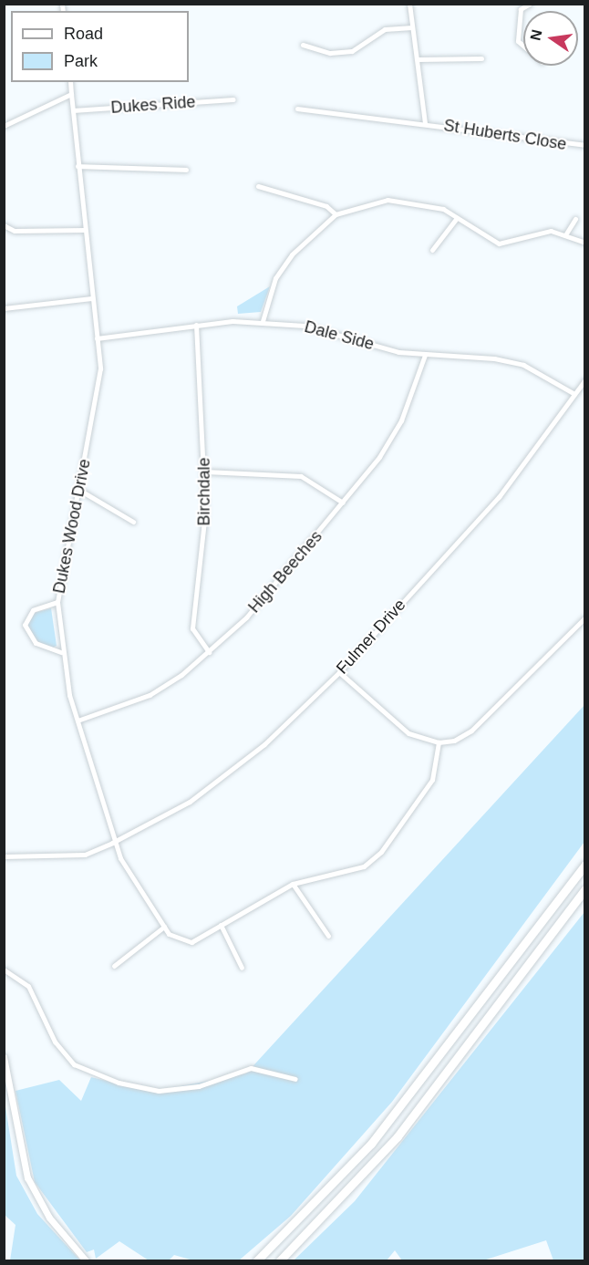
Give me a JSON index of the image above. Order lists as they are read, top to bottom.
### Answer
{
  "streets": {
    "street": [
      "Dukes Ride",
      "St Huberts Close",
      "Dale Side",
      "Birchdale",
      "Dukes Wood Drive",
      "High Beeches",
      "Fulmer Drive"
    ]
  },
  "crossings": [
    ["Dukes Ride", "Dukes Wood Drive"],
    ["Dale Side", "Birchdale"],
    ["Dale Side", "Dukes Wood Drive"],
    ["Dale Side", "High Beeches"],
    ["Dale Side", "Fulmer Drive"],
    ["Birchdale", "High Beeches"],
    ["Dukes Wood Drive", "High Beeches"],
    ["Dukes Wood Drive", "Fulmer Drive"]
  ],
  "legend": ["Road", "Park"],
  "north": "left"
}
